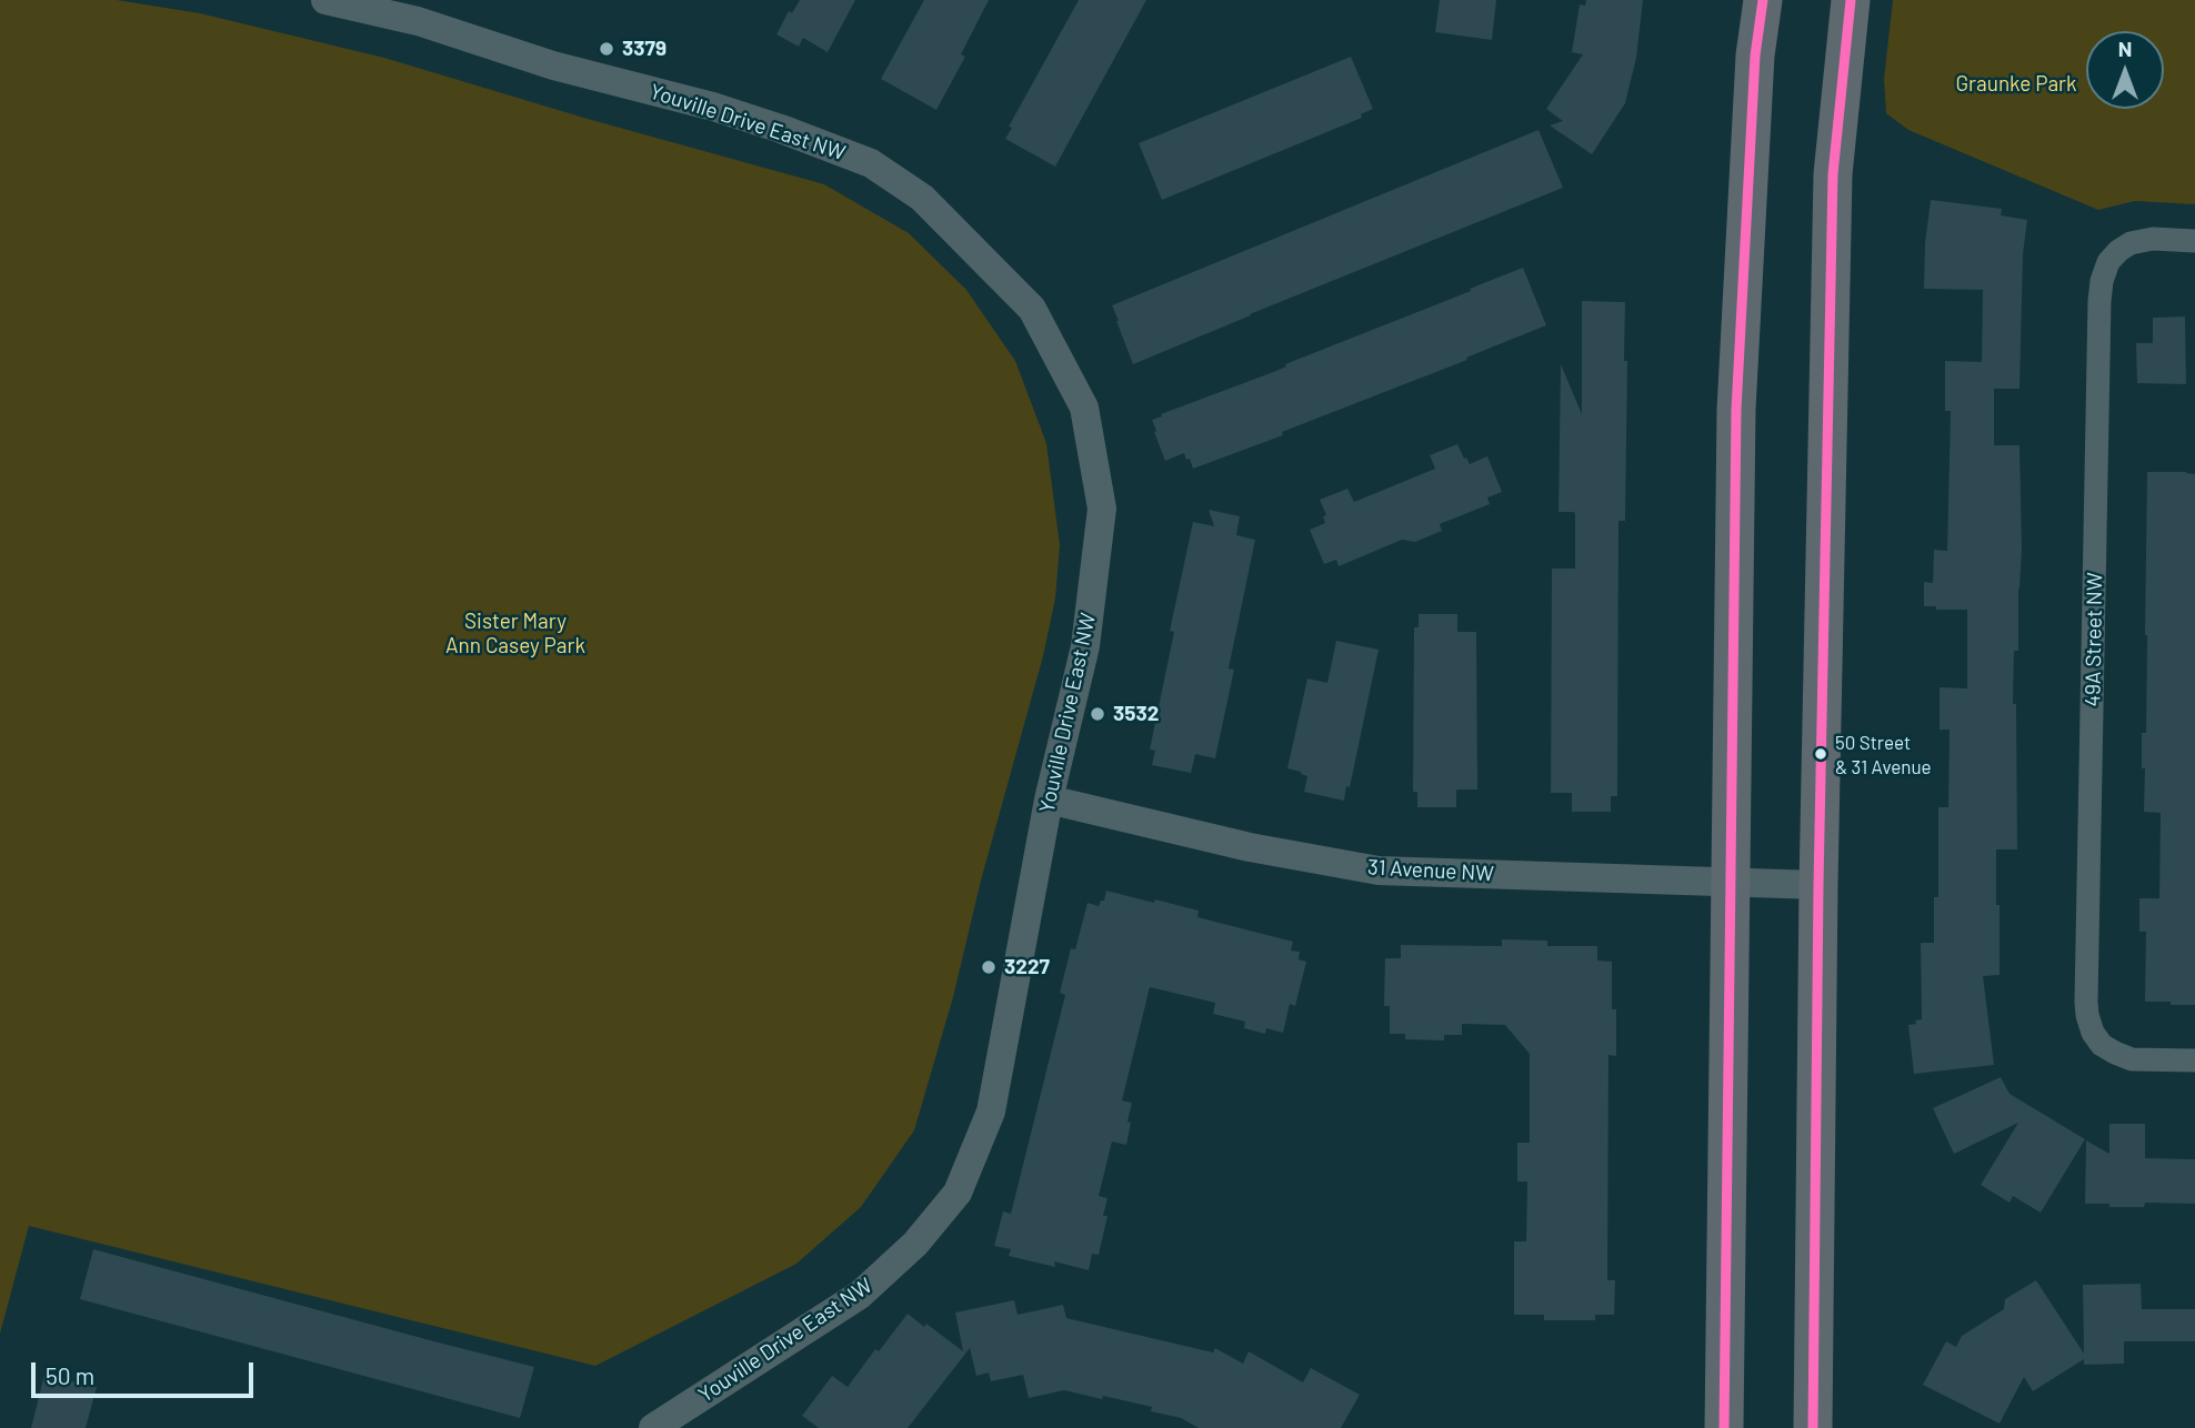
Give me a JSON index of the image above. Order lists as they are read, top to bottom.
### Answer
{
  "streets": {
    "street": ["Youville Drive East NW", "49A Street NW", "31 Avenue NW"]
  },
  "crossings": [
    ["Youville Drive East NW", "31 Avenue NW"]
  ],
  "parks": ["Graunke Park", "Sister Mary Ann Casey Park"],
  "places": [
    "3379",
    "3532",
    "50 Street & 31 Avenue",
    "3227"
  ],
  "scale_bar": "50 m",
  "north": "top"
}
